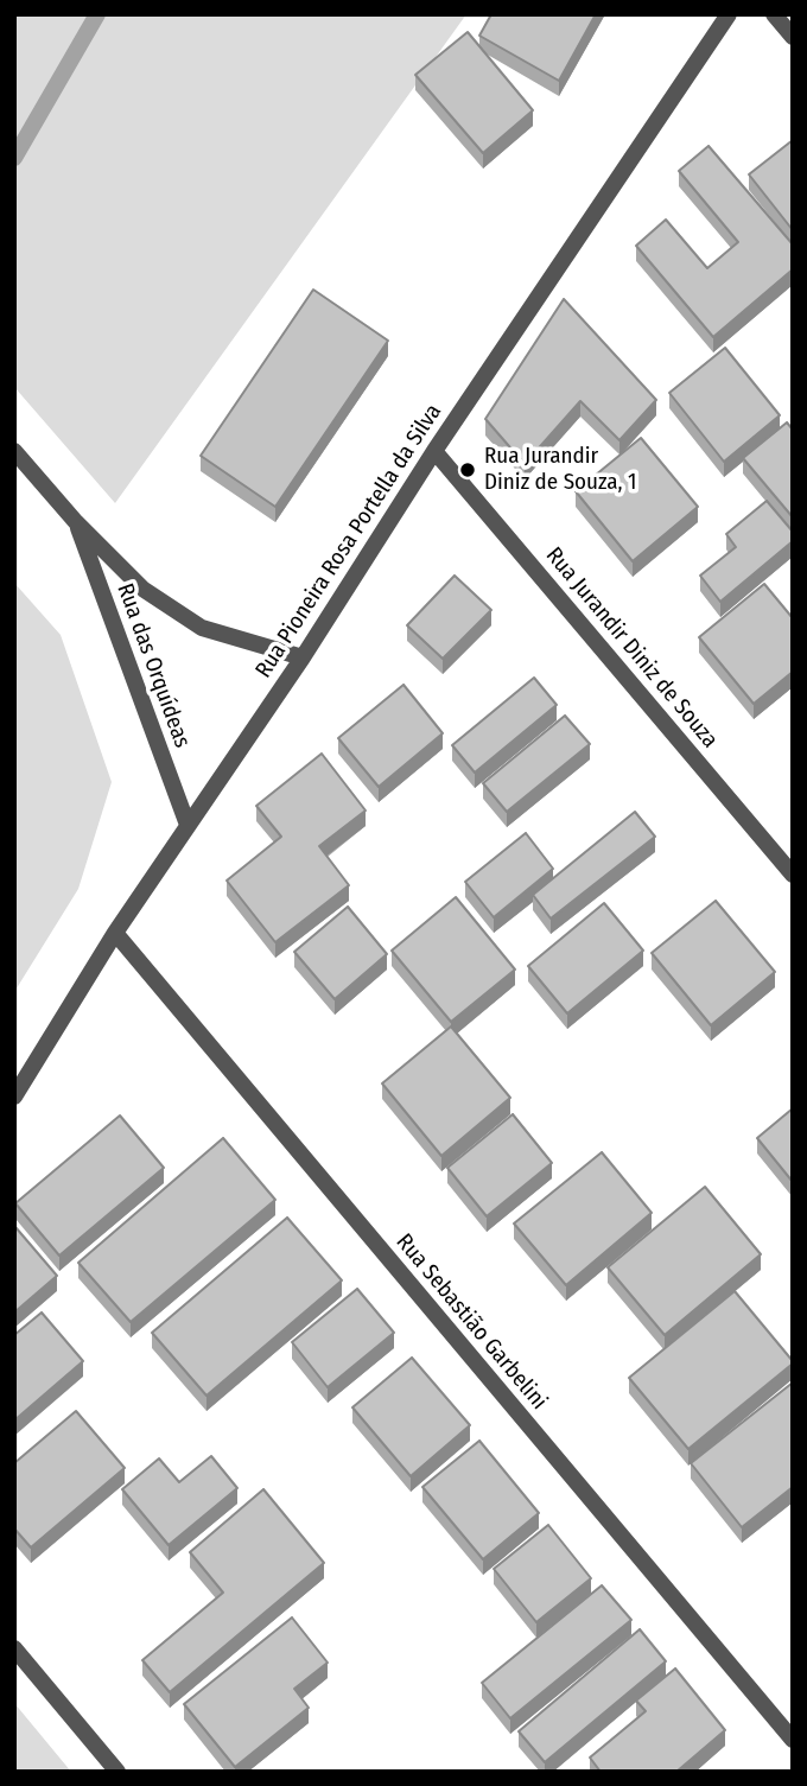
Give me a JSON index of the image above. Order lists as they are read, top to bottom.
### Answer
{
  "streets": {
    "street": [
      "Rua Pioneira Rosa Portella da Silva",
      "Rua Jurandir Diniz de Souza",
      "Rua das Orquídeas",
      "Rua Sebastião Garbelini"
    ]
  },
  "crossings": [
    ["Rua Pioneira Rosa Portella da Silva", "Rua Jurandir Diniz de Souza"],
    ["Rua Pioneira Rosa Portella da Silva", "Rua das Orquídeas"],
    ["Rua Pioneira Rosa Portella da Silva", "Rua Sebastião Garbelini"]
  ],
  "places": ["Rua Jurandir Diniz de Souza, 1"]
}
